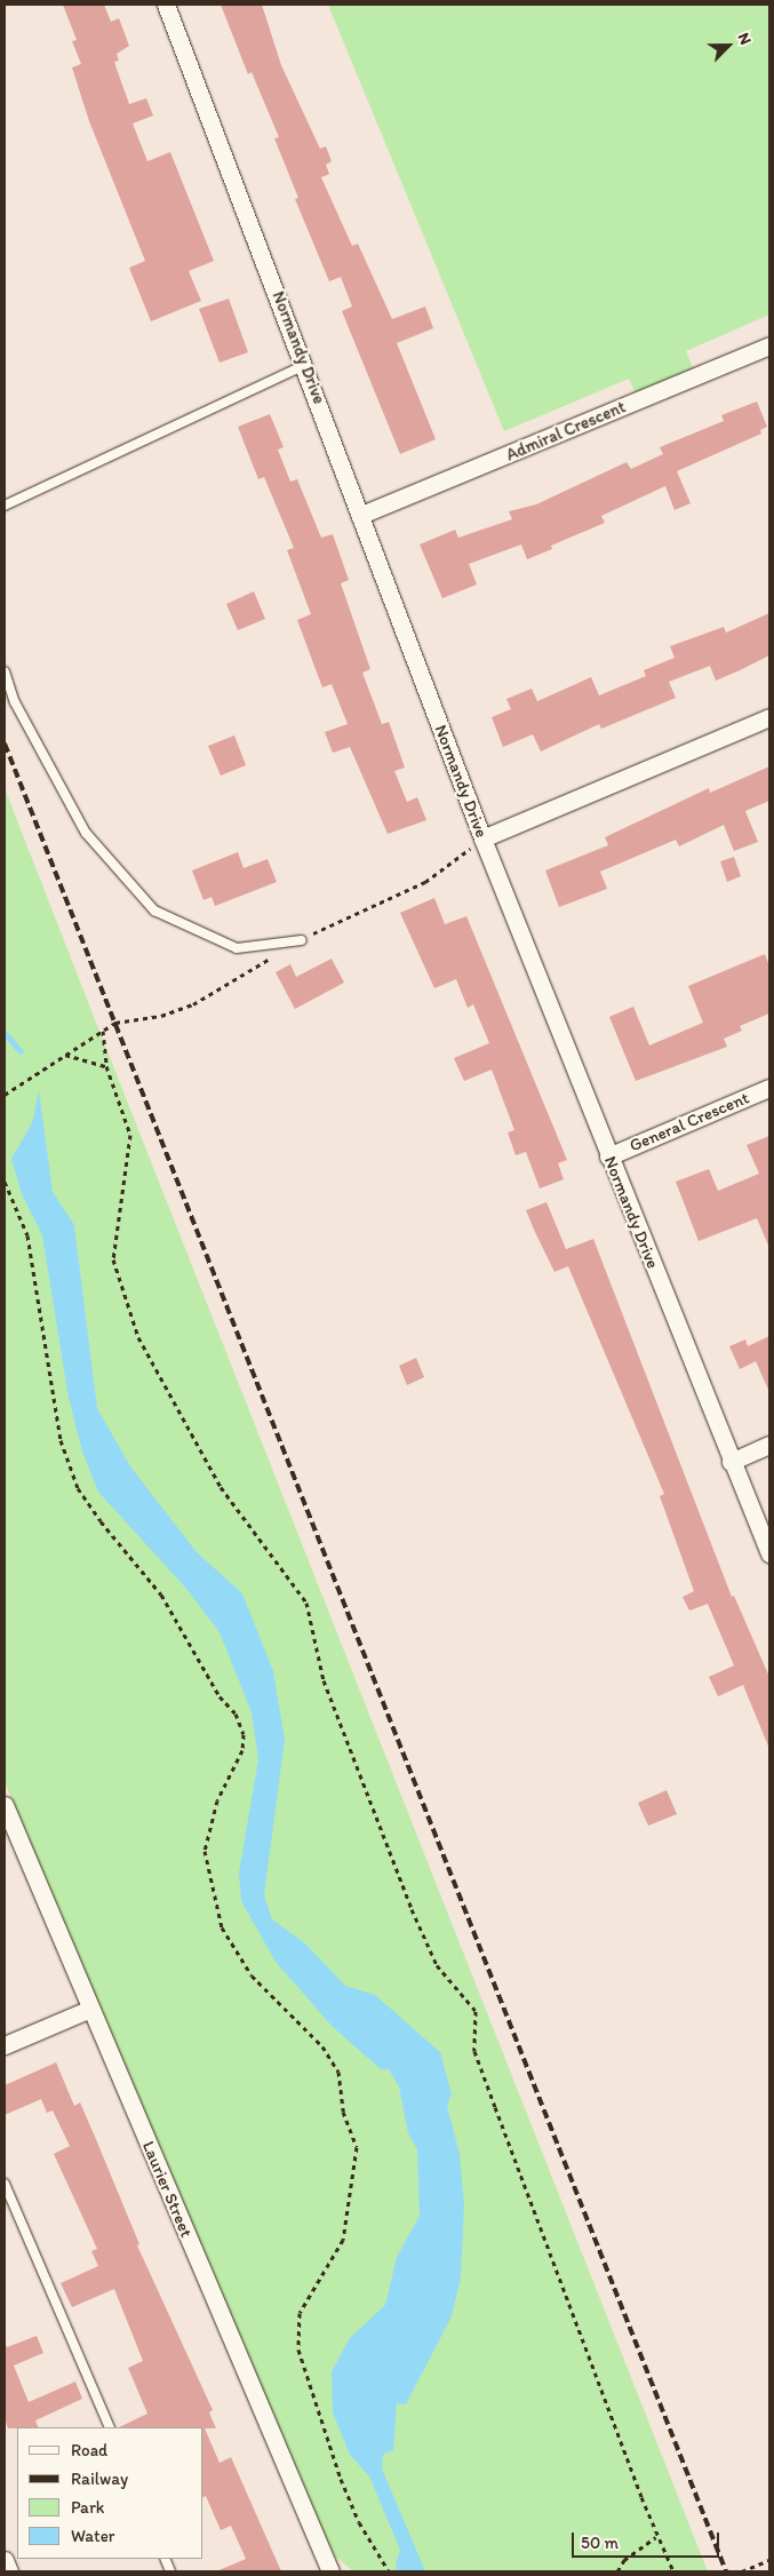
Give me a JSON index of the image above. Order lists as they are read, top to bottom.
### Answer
{
  "streets": {
    "street": [
      "Normandy Drive",
      "Admiral Crescent",
      "General Crescent",
      "Laurier Street"
    ]
  },
  "crossings": [
    ["Normandy Drive", "Admiral Crescent"],
    ["Normandy Drive", "General Crescent"]
  ],
  "legend": [
    "Road",
    "Railway",
    "Park",
    "Water"
  ],
  "scale_bar": "50 m",
  "north": "top right"
}
